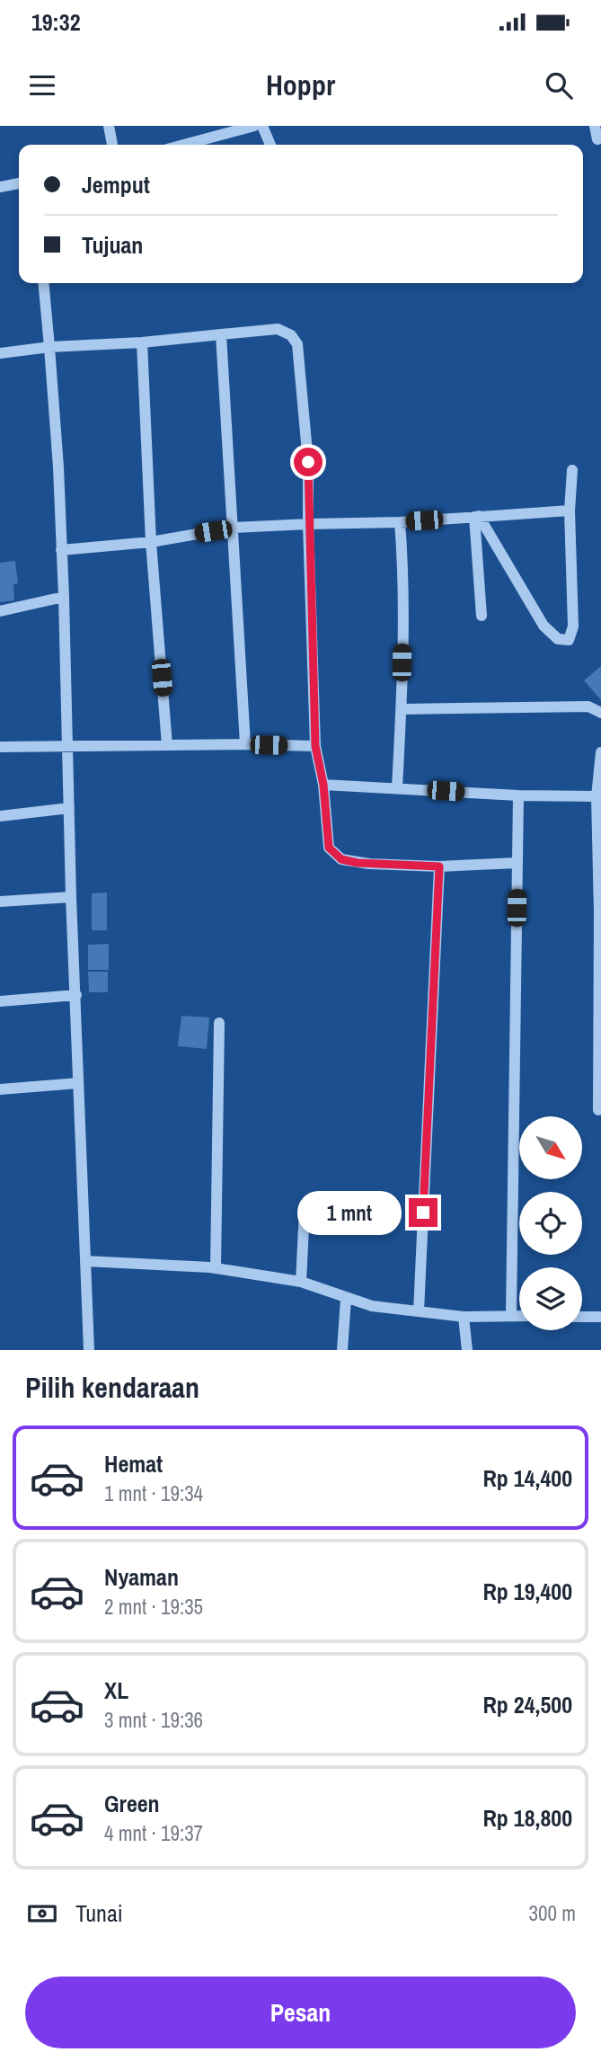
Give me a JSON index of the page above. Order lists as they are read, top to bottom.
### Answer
{
  "north": "bottom right",
  "page": {
    "status": "19:32",
    "header": "Hoppr",
    "banner": ["Jemput", "Tujuan"],
    "bubble": "1 mnt",
    "heading": "Pilih kendaraan",
    "list": [
      {
        "name": "Hemat",
        "note": "1 mnt · 19:34",
        "value": "Rp 14,400"
      },
      {
        "name": "Nyaman",
        "note": "2 mnt · 19:35",
        "value": "Rp 19,400"
      },
      {
        "name": "XL",
        "note": "3 mnt · 19:36",
        "value": "Rp 24,500"
      },
      {
        "name": "Green",
        "note": "4 mnt · 19:37",
        "value": "Rp 18,800"
      }
    ],
    "pay": ["Tunai", "300 m"],
    "buttons": "Pesan"
  }
}
